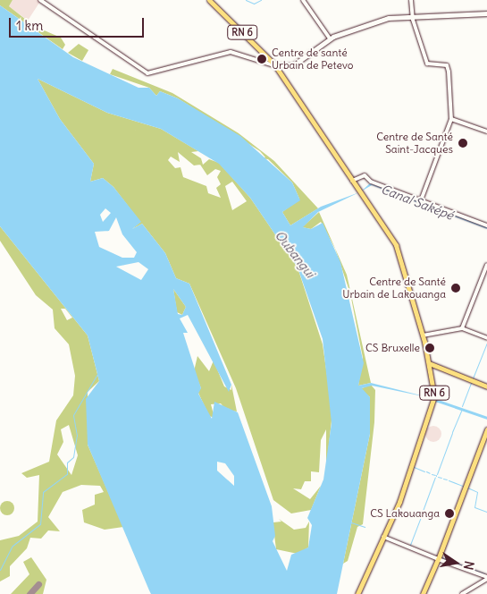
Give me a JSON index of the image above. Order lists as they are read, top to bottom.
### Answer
{
  "streets": {
    "main road": ["RN 6"]
  },
  "water": ["Canal Saképé", "Oubangui"],
  "places": [
    "Centre de santé Urbain de Petevo",
    "Centre de Santé Saint-Jacques",
    "Centre de Santé Urbain de Lakouanga",
    "CS Bruxelle",
    "CS Lakouanga"
  ],
  "scale_bar": "1 km",
  "north": "right"
}
